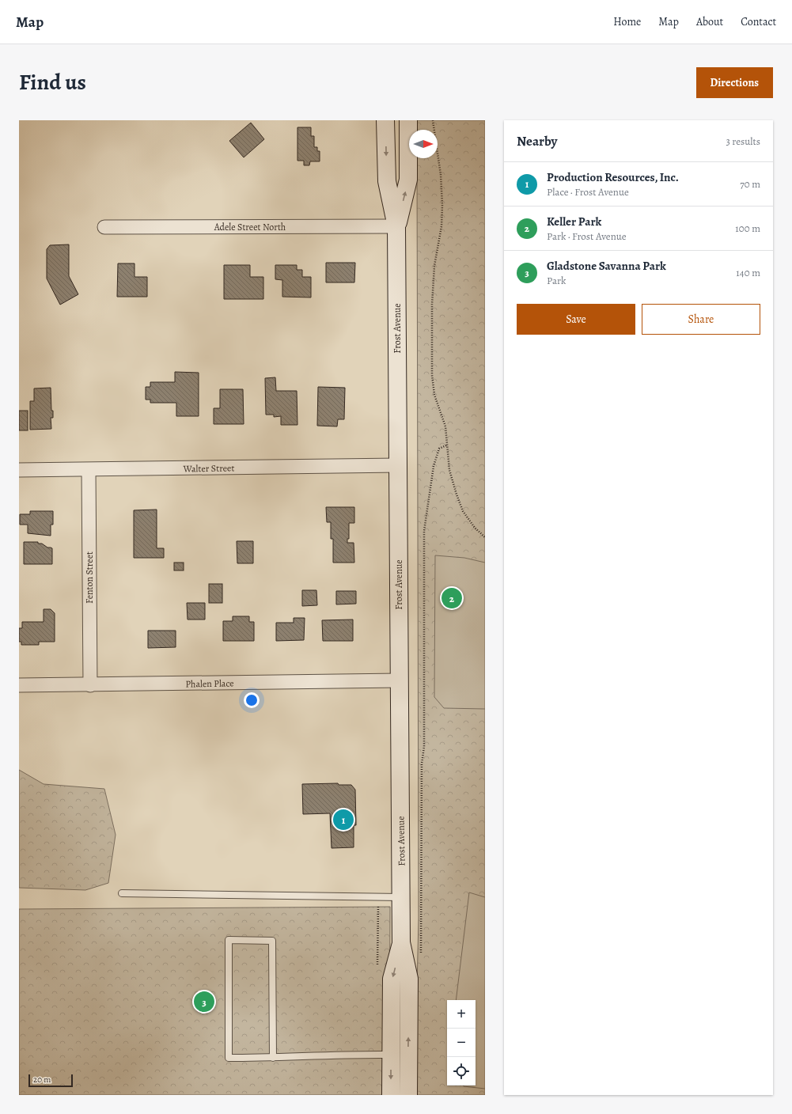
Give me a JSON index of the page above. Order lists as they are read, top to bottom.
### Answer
{
  "streets": {
    "street": [
      "Adele Street North",
      "Frost Avenue",
      "Walter Street",
      "Fenton Street",
      "Phalen Place"
    ]
  },
  "crossings": [
    ["Adele Street North", "Frost Avenue"],
    ["Frost Avenue", "Walter Street"],
    ["Frost Avenue", "Phalen Place"],
    ["Walter Street", "Fenton Street"],
    ["Fenton Street", "Phalen Place"]
  ],
  "scale_bar": "20 m",
  "north": "right",
  "page": {
    "header": "Map",
    "nav": [
      "Home",
      "Map",
      "About",
      "Contact"
    ],
    "title": "Find us",
    "buttons": [
      "Directions",
      ["Save", "Share"]
    ],
    "heading": ["Nearby", "3 results"],
    "list": [
      {
        "mark": "1",
        "name": "Production Resources, Inc.",
        "note": "Place · Frost Avenue",
        "value": "70 m"
      },
      {
        "mark": "2",
        "name": "Keller Park",
        "note": "Park · Frost Avenue",
        "value": "100 m"
      },
      {
        "mark": "3",
        "name": "Gladstone Savanna Park",
        "note": "Park",
        "value": "140 m"
      }
    ],
    "pins": ["2", "1", "3"],
    "map_buttons": ["+", "−"],
    "scale": "20 m"
  }
}
